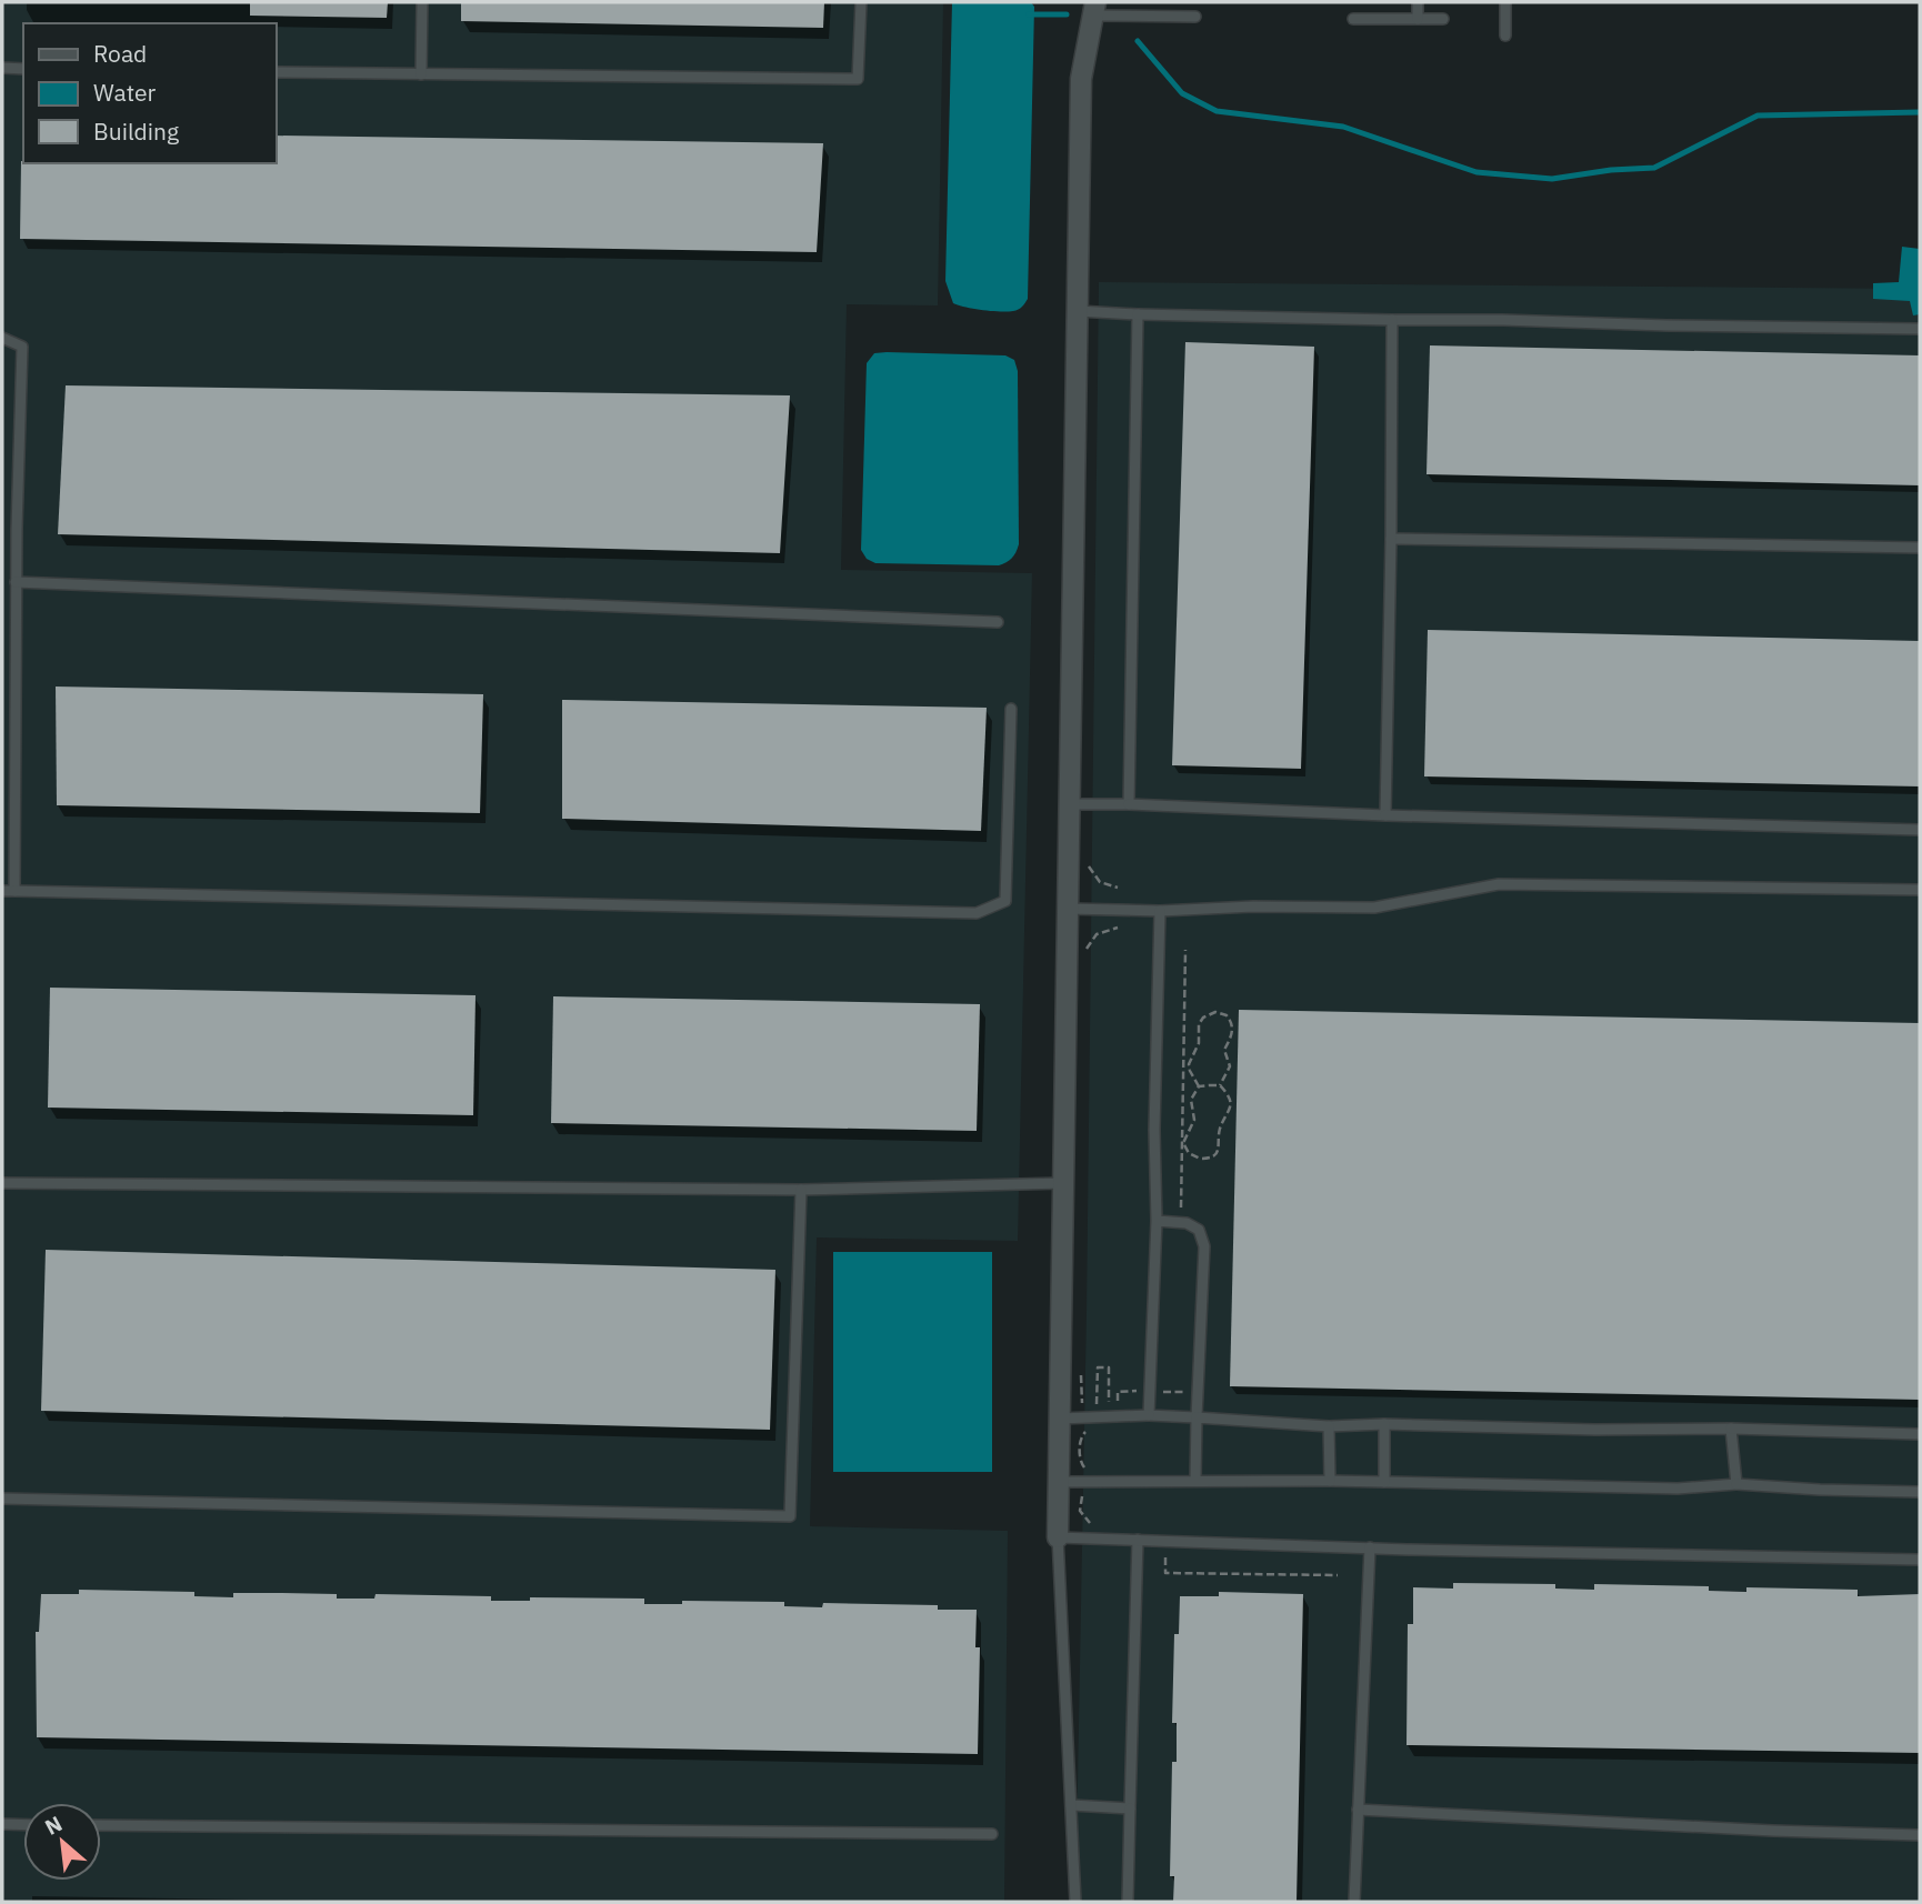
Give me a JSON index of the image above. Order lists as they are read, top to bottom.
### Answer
{
  "legend": ["Road", "Water", "Building"],
  "north": "top left"
}
